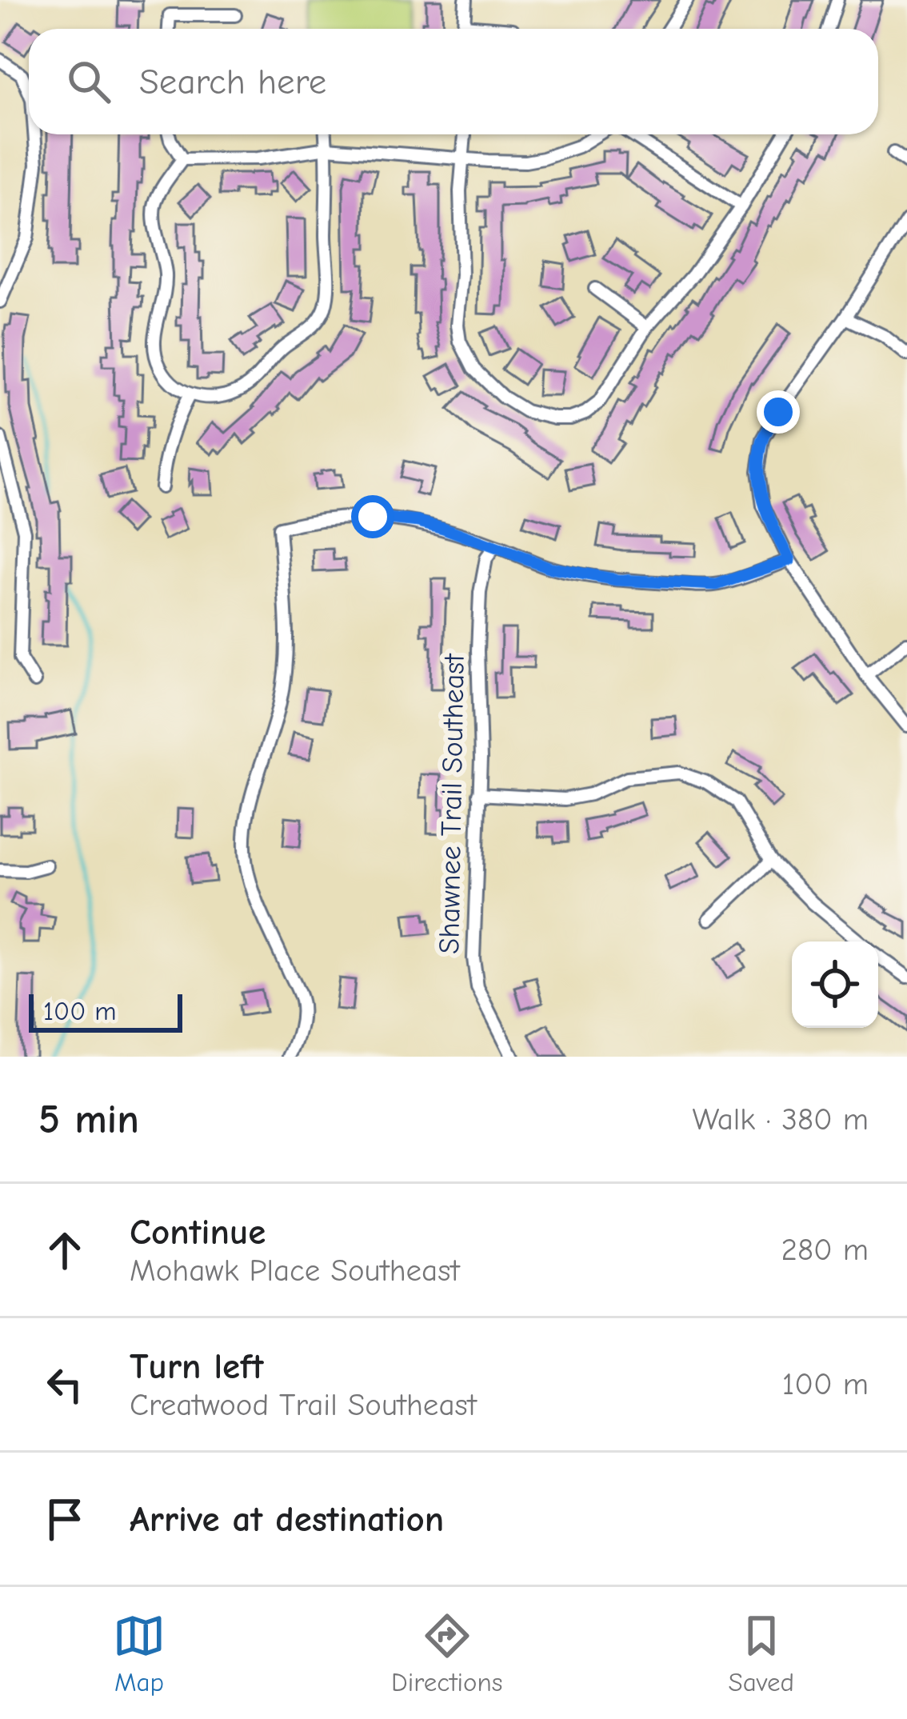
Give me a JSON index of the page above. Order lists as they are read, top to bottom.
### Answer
{
  "streets": {
    "street": ["Shawnee Trail Southeast"]
  },
  "scale_bar": "100 m",
  "page": {
    "search": "Search here",
    "scale": "100 m",
    "heading": ["5 min", "Walk · 380 m"],
    "list": [
      ["Continue", "Mohawk Place Southeast", "280 m"],
      ["Turn left", "Creatwood Trail Southeast", "100 m"],
      "Arrive at destination"
    ],
    "nav": ["Map", "Directions", "Saved"]
  }
}
